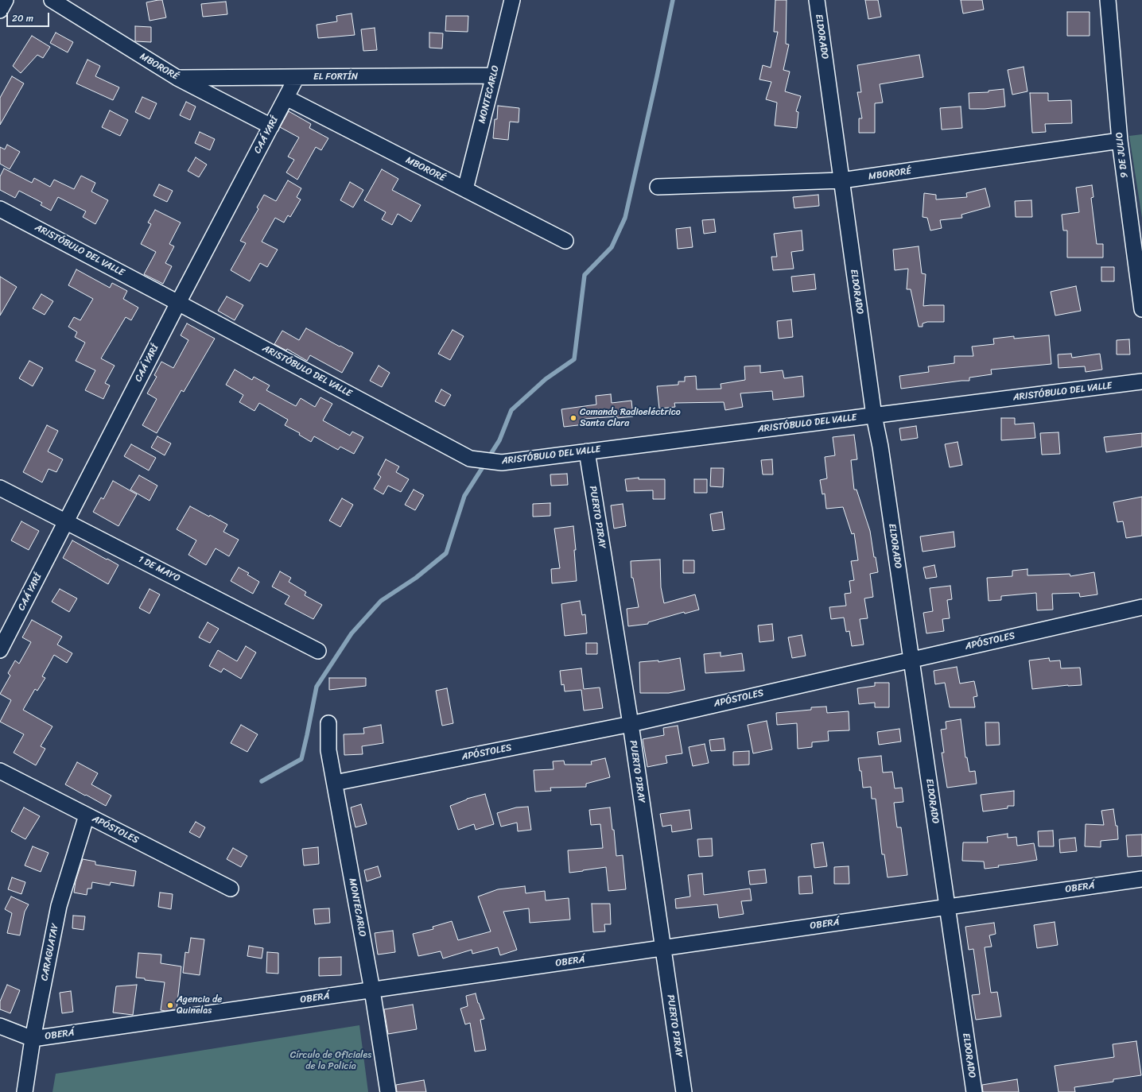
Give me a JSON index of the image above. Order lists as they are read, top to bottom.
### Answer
{
  "streets": {
    "street": [
      "ELDORADO",
      "MBORORÉ",
      "EL FORTÍN",
      "MONTECARLO",
      "CAÁ YARÍ",
      "9 DE JULIO",
      "ARISTÓBULO DEL VALLE",
      "PUERTO PIRAY",
      "1 DE MAYO",
      "APÓSTOLES",
      "OBERÁ",
      "CARAGUATAY"
    ]
  },
  "crossings": [
    ["ELDORADO", "MBORORÉ"],
    ["ELDORADO", "ARISTÓBULO DEL VALLE"],
    ["ELDORADO", "APÓSTOLES"],
    ["ELDORADO", "OBERÁ"],
    ["MBORORÉ", "EL FORTÍN"],
    ["MBORORÉ", "MONTECARLO"],
    ["MBORORÉ", "CAÁ YARÍ"],
    ["MBORORÉ", "9 DE JULIO"],
    ["EL FORTÍN", "MONTECARLO"],
    ["EL FORTÍN", "CAÁ YARÍ"],
    ["MONTECARLO", "APÓSTOLES"],
    ["MONTECARLO", "OBERÁ"],
    ["CAÁ YARÍ", "ARISTÓBULO DEL VALLE"],
    ["CAÁ YARÍ", "1 DE MAYO"],
    ["ARISTÓBULO DEL VALLE", "PUERTO PIRAY"],
    ["PUERTO PIRAY", "APÓSTOLES"],
    ["PUERTO PIRAY", "OBERÁ"],
    ["APÓSTOLES", "CARAGUATAY"],
    ["OBERÁ", "CARAGUATAY"]
  ],
  "parks": ["Círculo de Oficiales de la Policía"],
  "places": ["Comando Radioeléctrico Santa Clara", "Agencia de Quinelas"],
  "scale_bar": "20 m"
}
